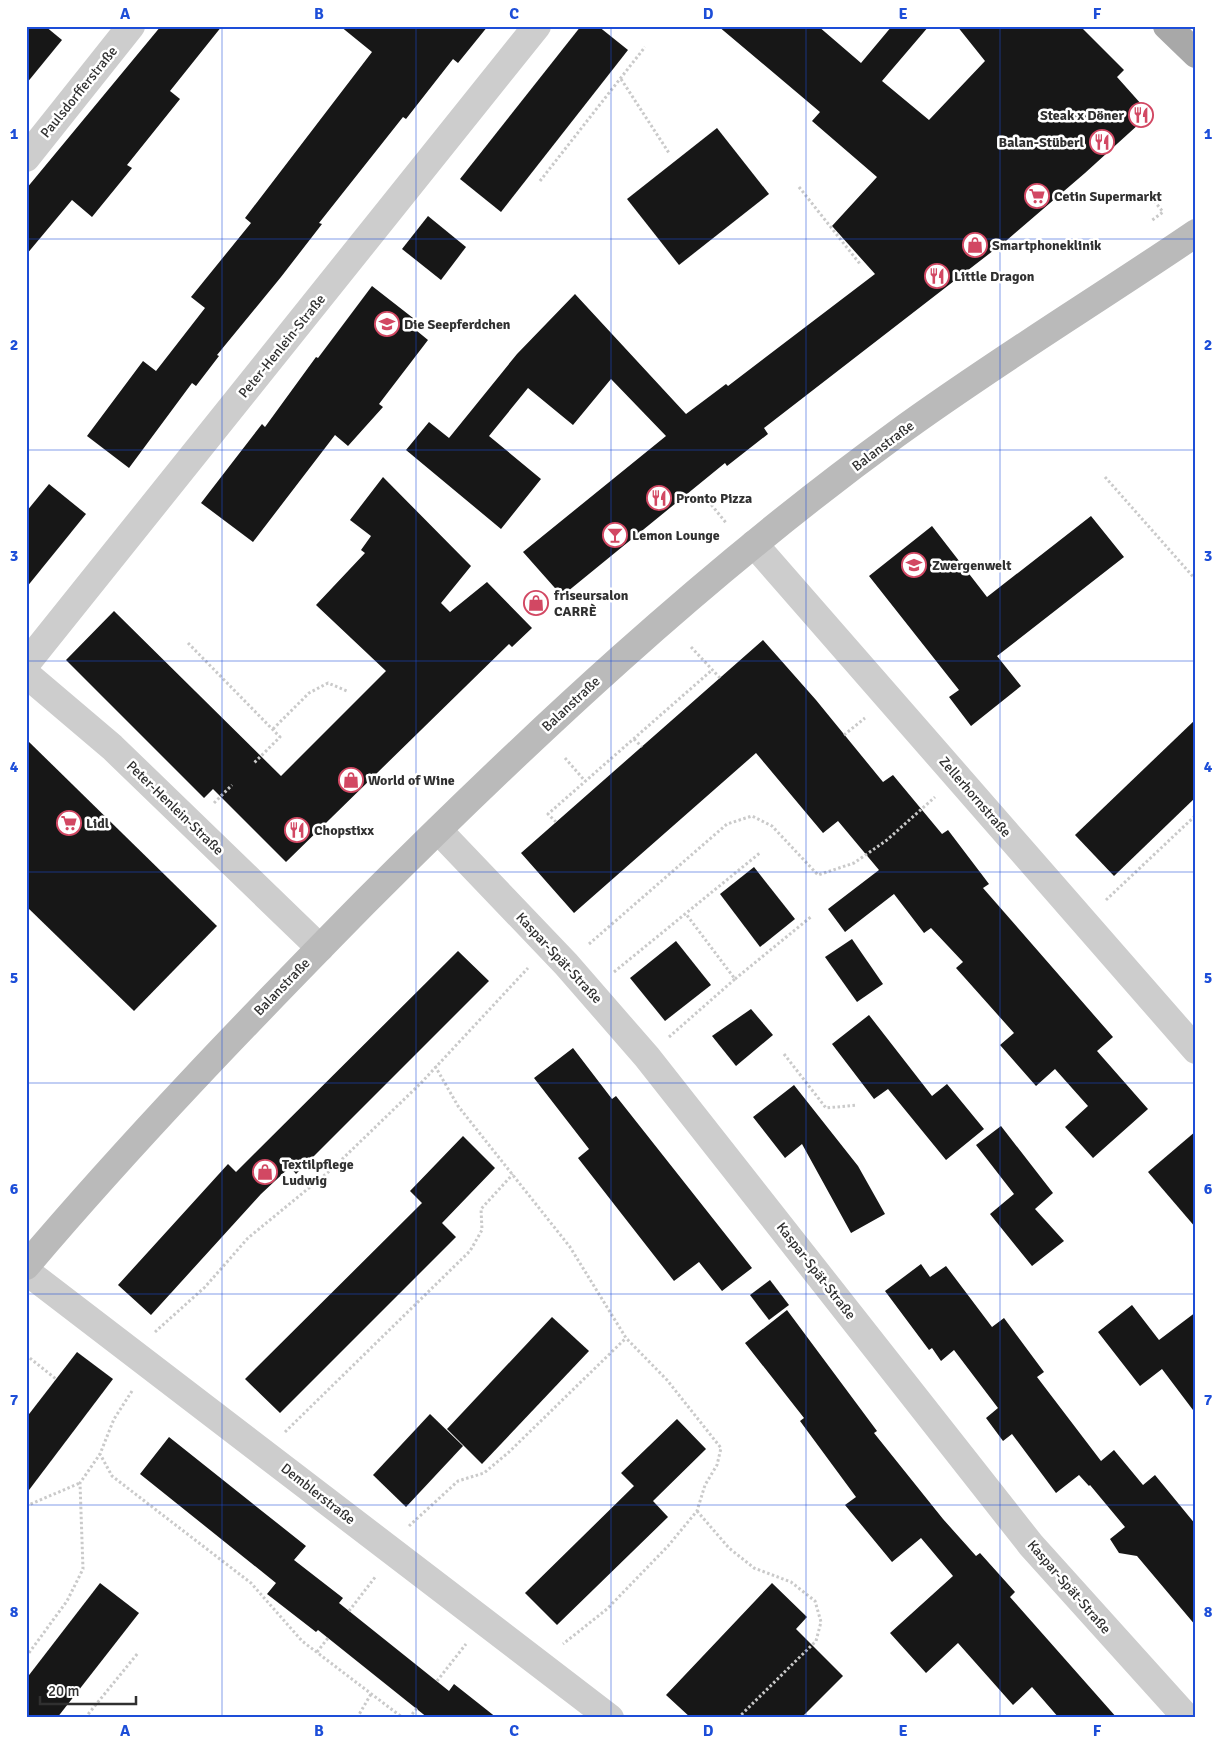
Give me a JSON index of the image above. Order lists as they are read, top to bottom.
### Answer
{
  "streets": {
    "street": [
      "Paulsdorfferstraße",
      "Peter-Henlein-Straße",
      "Balanstraße",
      "Zellerhornstraße",
      "Kaspar-Spät-Straße",
      "Demblerstraße"
    ]
  },
  "crossings": [
    ["Peter-Henlein-Straße", "Balanstraße"],
    ["Balanstraße", "Zellerhornstraße"],
    ["Balanstraße", "Kaspar-Spät-Straße"]
  ],
  "places": {
    "restaurant": [
      "Steak x Döner",
      "Balan-Stüberl",
      "Little Dragon",
      "Pronto Pizza",
      "Chopstixx"
    ],
    "supermarket": ["Cetin Supermarkt", "Lidl"],
    "shop": [
      "Smartphoneklinik",
      "friseursalon CARRÈ",
      "World of Wine",
      "Textilpflege Ludwig"
    ],
    "school or university": ["Die Seepferdchen", "Zwergenwelt"],
    "bar": ["Lemon Lounge"]
  },
  "scale_bar": "20 m",
  "grid": {
    "columns": [
      "A",
      "B",
      "C",
      "D",
      "E",
      "F"
    ],
    "rows": [
      "1",
      "2",
      "3",
      "4",
      "5",
      "6",
      "7",
      "8"
    ]
  }
}
